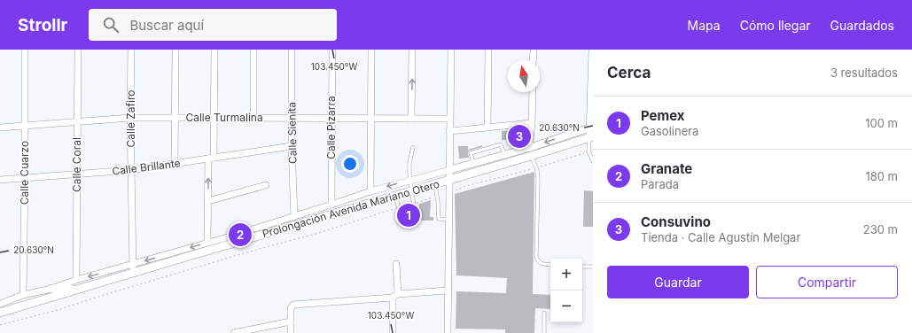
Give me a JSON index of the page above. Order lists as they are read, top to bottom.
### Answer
{
  "streets": {
    "main road": ["Prolongación Avenida Mariano Otero"],
    "street": [
      "Calle Turmalina",
      "Calle Zafiro",
      "Calle Pizarra",
      "Calle Sienita",
      "Calle Coral",
      "Calle Brillante",
      "Calle Cuarzo"
    ]
  },
  "crossings": [
    ["Calle Turmalina", "Calle Zafiro"],
    ["Calle Turmalina", "Calle Pizarra"],
    ["Calle Turmalina", "Calle Sienita"],
    ["Calle Turmalina", "Calle Coral"],
    ["Calle Turmalina", "Calle Cuarzo"],
    ["Calle Zafiro", "Calle Brillante"],
    ["Calle Zafiro", "Prolongación Avenida Mariano Otero"],
    ["Calle Sienita", "Calle Brillante"],
    ["Calle Coral", "Calle Brillante"],
    ["Calle Brillante", "Calle Cuarzo"]
  ],
  "north": "top",
  "page": {
    "header": "Strollr",
    "search": "Buscar aquí",
    "nav": ["Mapa", "Cómo llegar", "Guardados"],
    "heading": ["Cerca", "3 resultados"],
    "list": [
      {
        "mark": "1",
        "name": "Pemex",
        "note": "Gasolinera",
        "value": "100 m"
      },
      {
        "mark": "2",
        "name": "Granate",
        "note": "Parada",
        "value": "180 m"
      },
      {
        "mark": "3",
        "name": "Consuvino",
        "note": "Tienda · Calle Agustín Melgar",
        "value": "230 m"
      }
    ],
    "pins": ["3", "1", "2"],
    "buttons": ["Guardar", "Compartir"],
    "map_buttons": ["+", "−"]
  },
  "coordinates": ["103.450°W", "20.630°N"]
}
